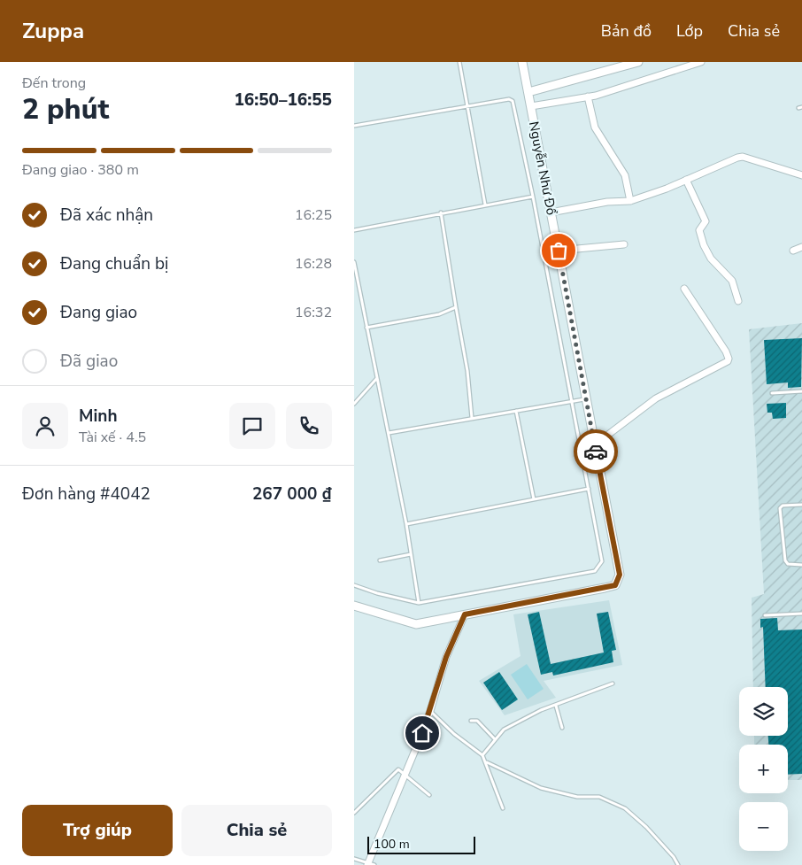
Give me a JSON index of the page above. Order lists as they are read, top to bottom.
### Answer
{
  "streets": {
    "street": ["Nguyễn Như Đổ"]
  },
  "scale_bar": "100 m",
  "page": {
    "header": "Zuppa",
    "nav": ["Bản đồ", "Lớp", "Chia sẻ"],
    "heading": ["2 phút", "Đến trong", "16:50–16:55"],
    "panel": [
      "Minh",
      "Tài xế · 4.5",
      "Đơn hàng #4042",
      "267 000 ₫"
    ],
    "bar": "Đang giao · 380 m",
    "list": [
      ["Đã xác nhận", "16:25"],
      ["Đang chuẩn bị", "16:28"],
      ["Đang giao", "16:32"],
      "Đã giao"
    ],
    "map_buttons": ["+", "−"],
    "buttons": ["Trợ giúp", "Chia sẻ"],
    "scale": "100 m"
  }
}
